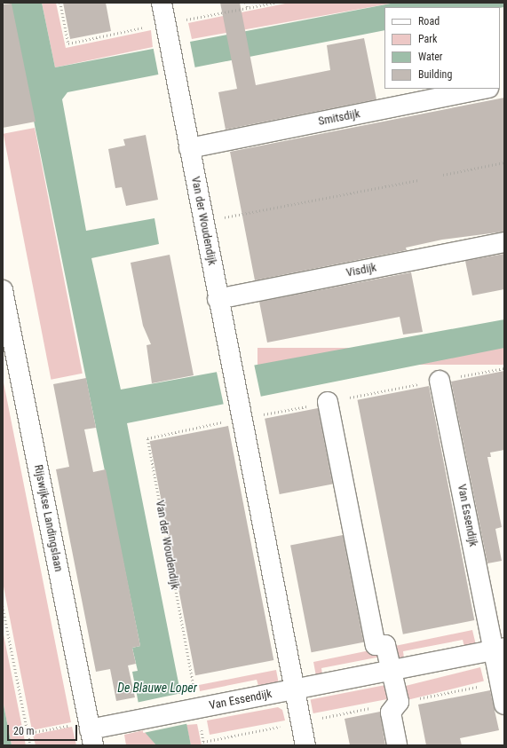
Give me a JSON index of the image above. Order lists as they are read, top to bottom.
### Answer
{
  "streets": {
    "street": [
      "Smitsdijk",
      "Van der Woudendijk",
      "Visdijk",
      "Van Essendijk",
      "Rijswijkse Landingslaan"
    ]
  },
  "crossings": [
    ["Smitsdijk", "Van der Woudendijk"],
    ["Van der Woudendijk", "Visdijk"],
    ["Van der Woudendijk", "Van Essendijk"],
    ["Van Essendijk", "Rijswijkse Landingslaan"]
  ],
  "water": ["De Blauwe Loper"],
  "legend": [
    "Road",
    "Park",
    "Water",
    "Building"
  ],
  "scale_bar": "20 m"
}
